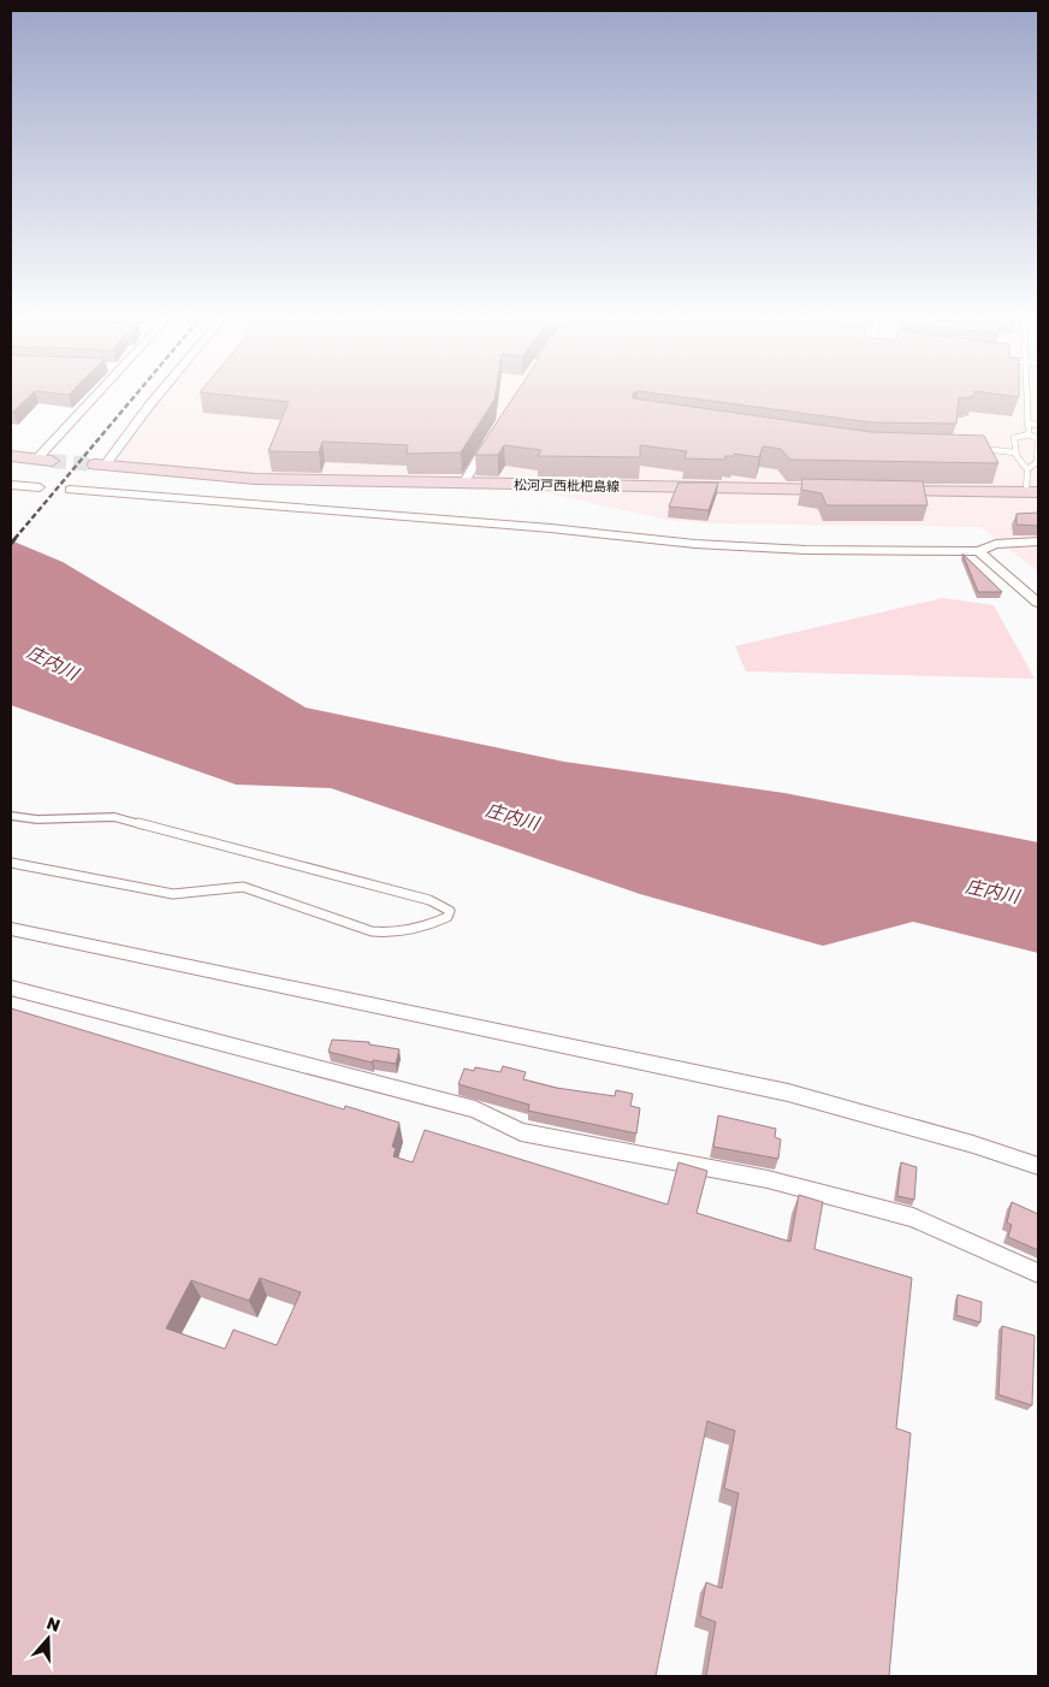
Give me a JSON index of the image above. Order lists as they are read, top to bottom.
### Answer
{
  "streets": {
    "main road": ["松河戸西枇杷島線"]
  },
  "water": ["庄内川"],
  "north": "top"
}
